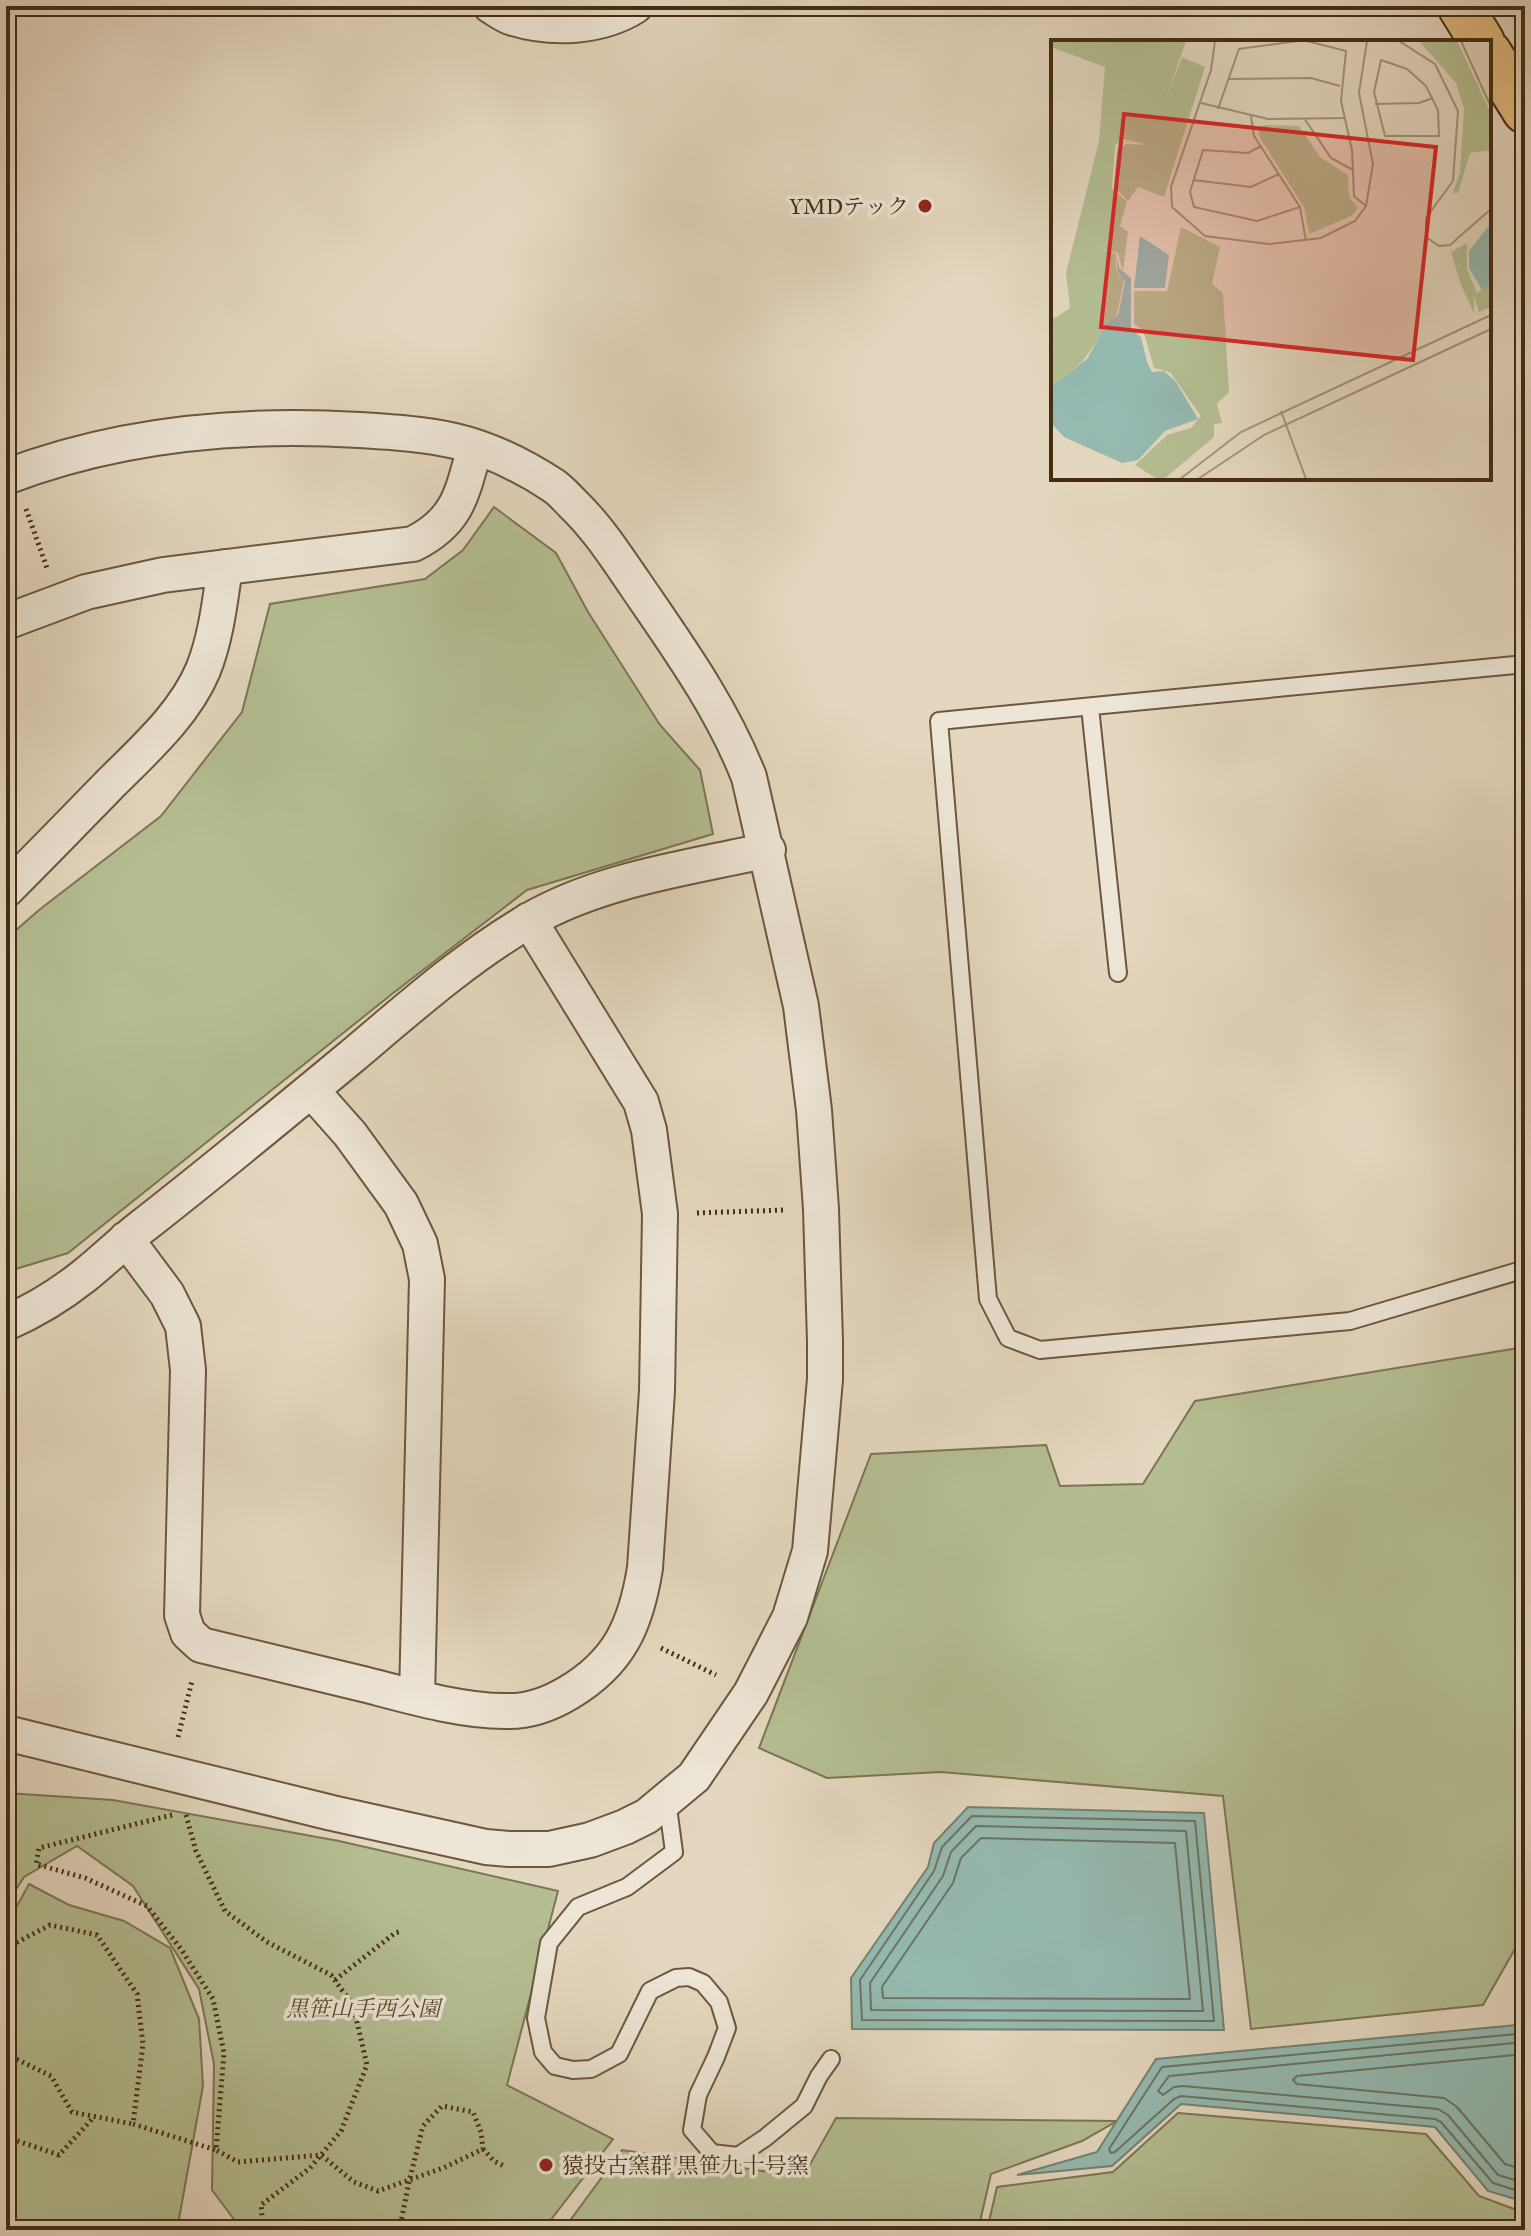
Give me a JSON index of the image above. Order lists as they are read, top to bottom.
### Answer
{
  "parks": ["黒笹山手西公園"],
  "places": ["YMDテック", "猿投古窯群 黒笹九十号窯"]
}
